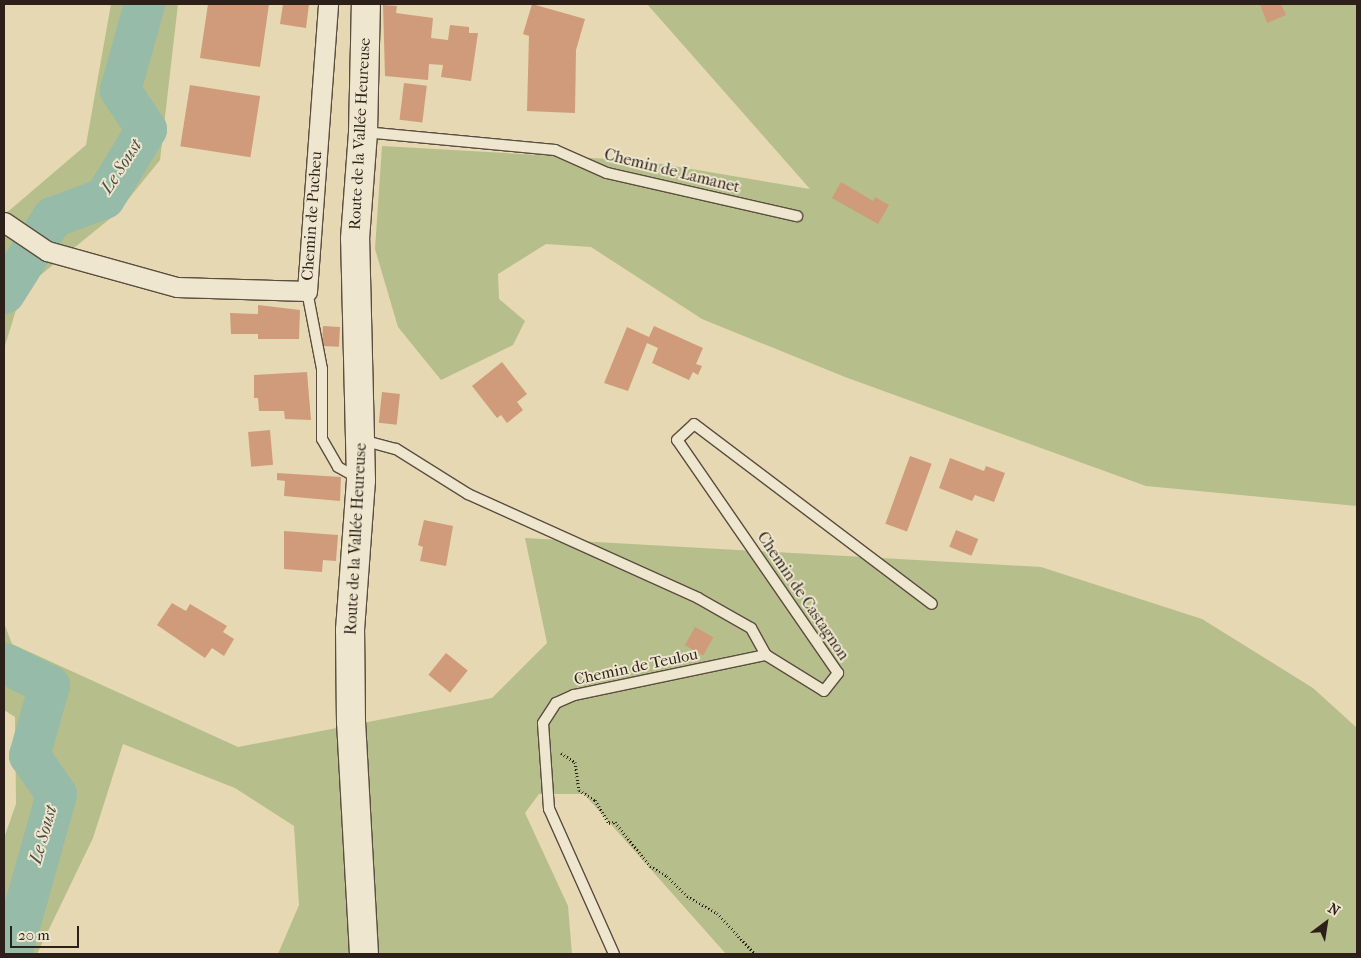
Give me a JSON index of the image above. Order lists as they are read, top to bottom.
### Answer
{
  "streets": {
    "street": ["Route de la Vallée Heureuse", "Chemin de Pucheu"],
    "lane": ["Chemin de Lamanet", "Chemin de Castagnon", "Chemin de Teulou"]
  },
  "crossings": [
    ["Route de la Vallée Heureuse", "Chemin de Lamanet"],
    ["Chemin de Castagnon", "Chemin de Teulou"]
  ],
  "water": ["Le Soust"],
  "scale_bar": "20 m",
  "north": "top right"
}
